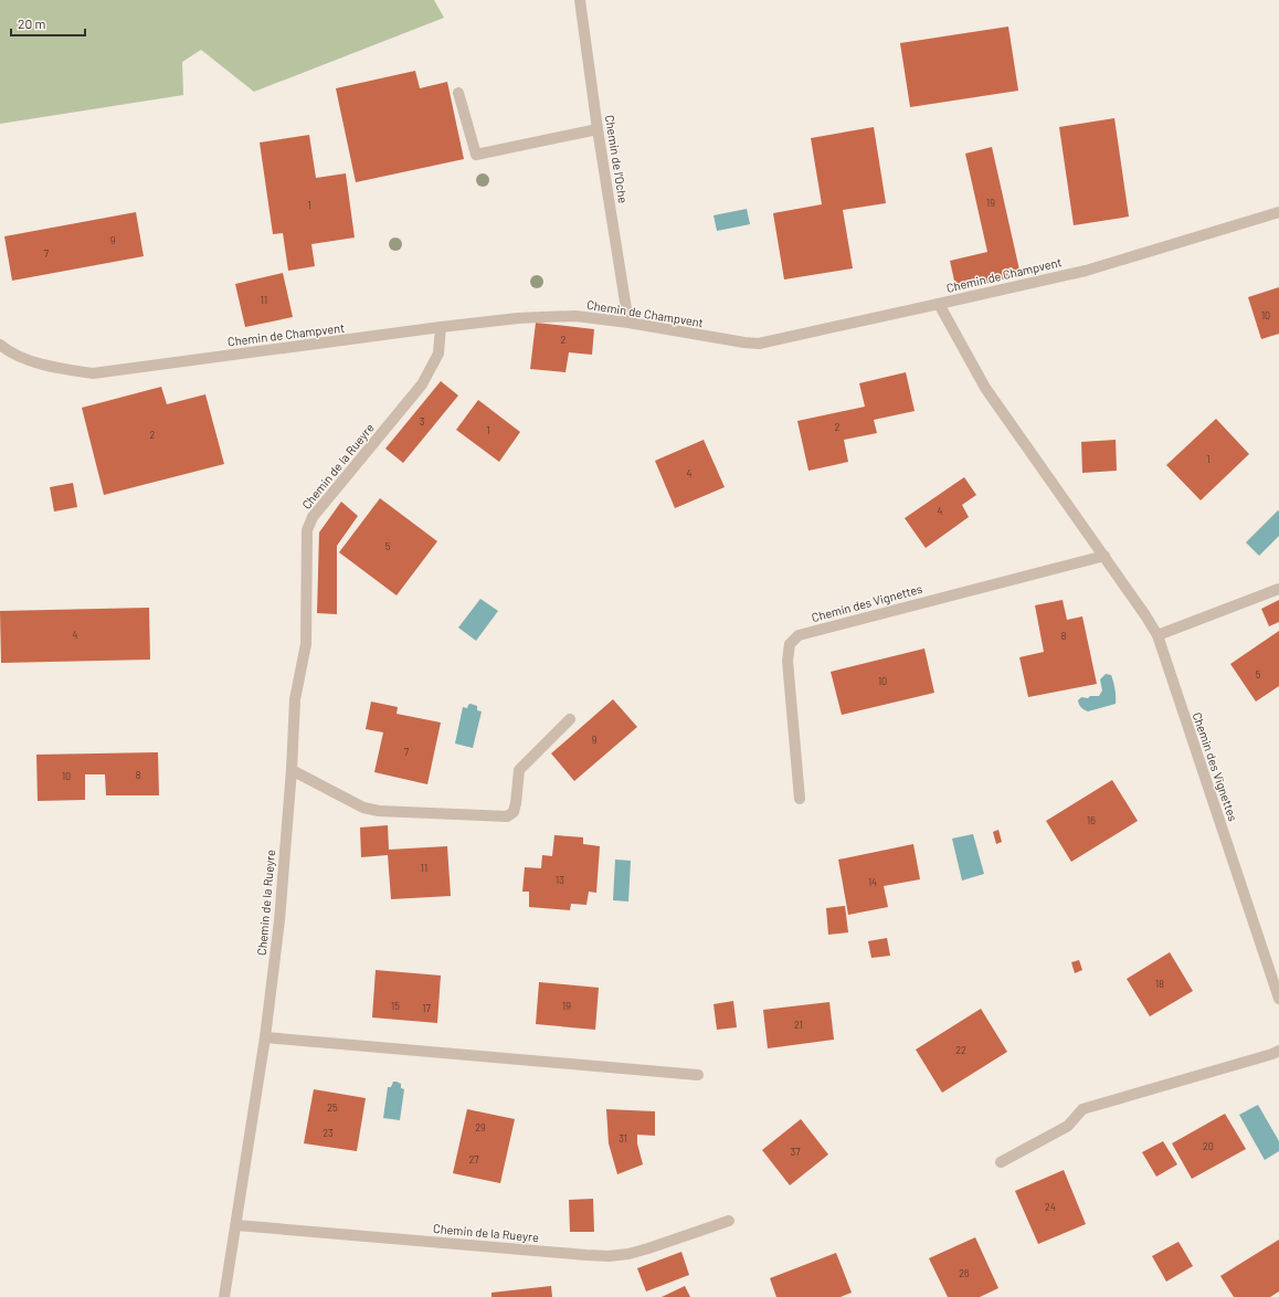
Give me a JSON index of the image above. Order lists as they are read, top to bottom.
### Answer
{
  "streets": {
    "street": [
      "Chemin de l'Oche",
      "Chemin de Champvent",
      "Chemin de la Rueyre",
      "Chemin des Vignettes"
    ]
  },
  "crossings": [
    ["Chemin de l'Oche", "Chemin de Champvent"],
    ["Chemin de Champvent", "Chemin de la Rueyre"],
    ["Chemin de Champvent", "Chemin des Vignettes"]
  ],
  "house_numbers": [
    "19",
    "1",
    "9",
    "7",
    "11",
    "10",
    "2",
    "3",
    "2",
    "1",
    "2",
    "1",
    "4",
    "4",
    "5",
    "4",
    "8",
    "5",
    "10",
    "9",
    "7",
    "8",
    "10",
    "16",
    "11",
    "13",
    "14",
    "18",
    "15",
    "19",
    "17",
    "21",
    "22",
    "25",
    "29",
    "23",
    "31",
    "20",
    "37",
    "27",
    "24",
    "26"
  ],
  "scale_bar": "20 m"
}
